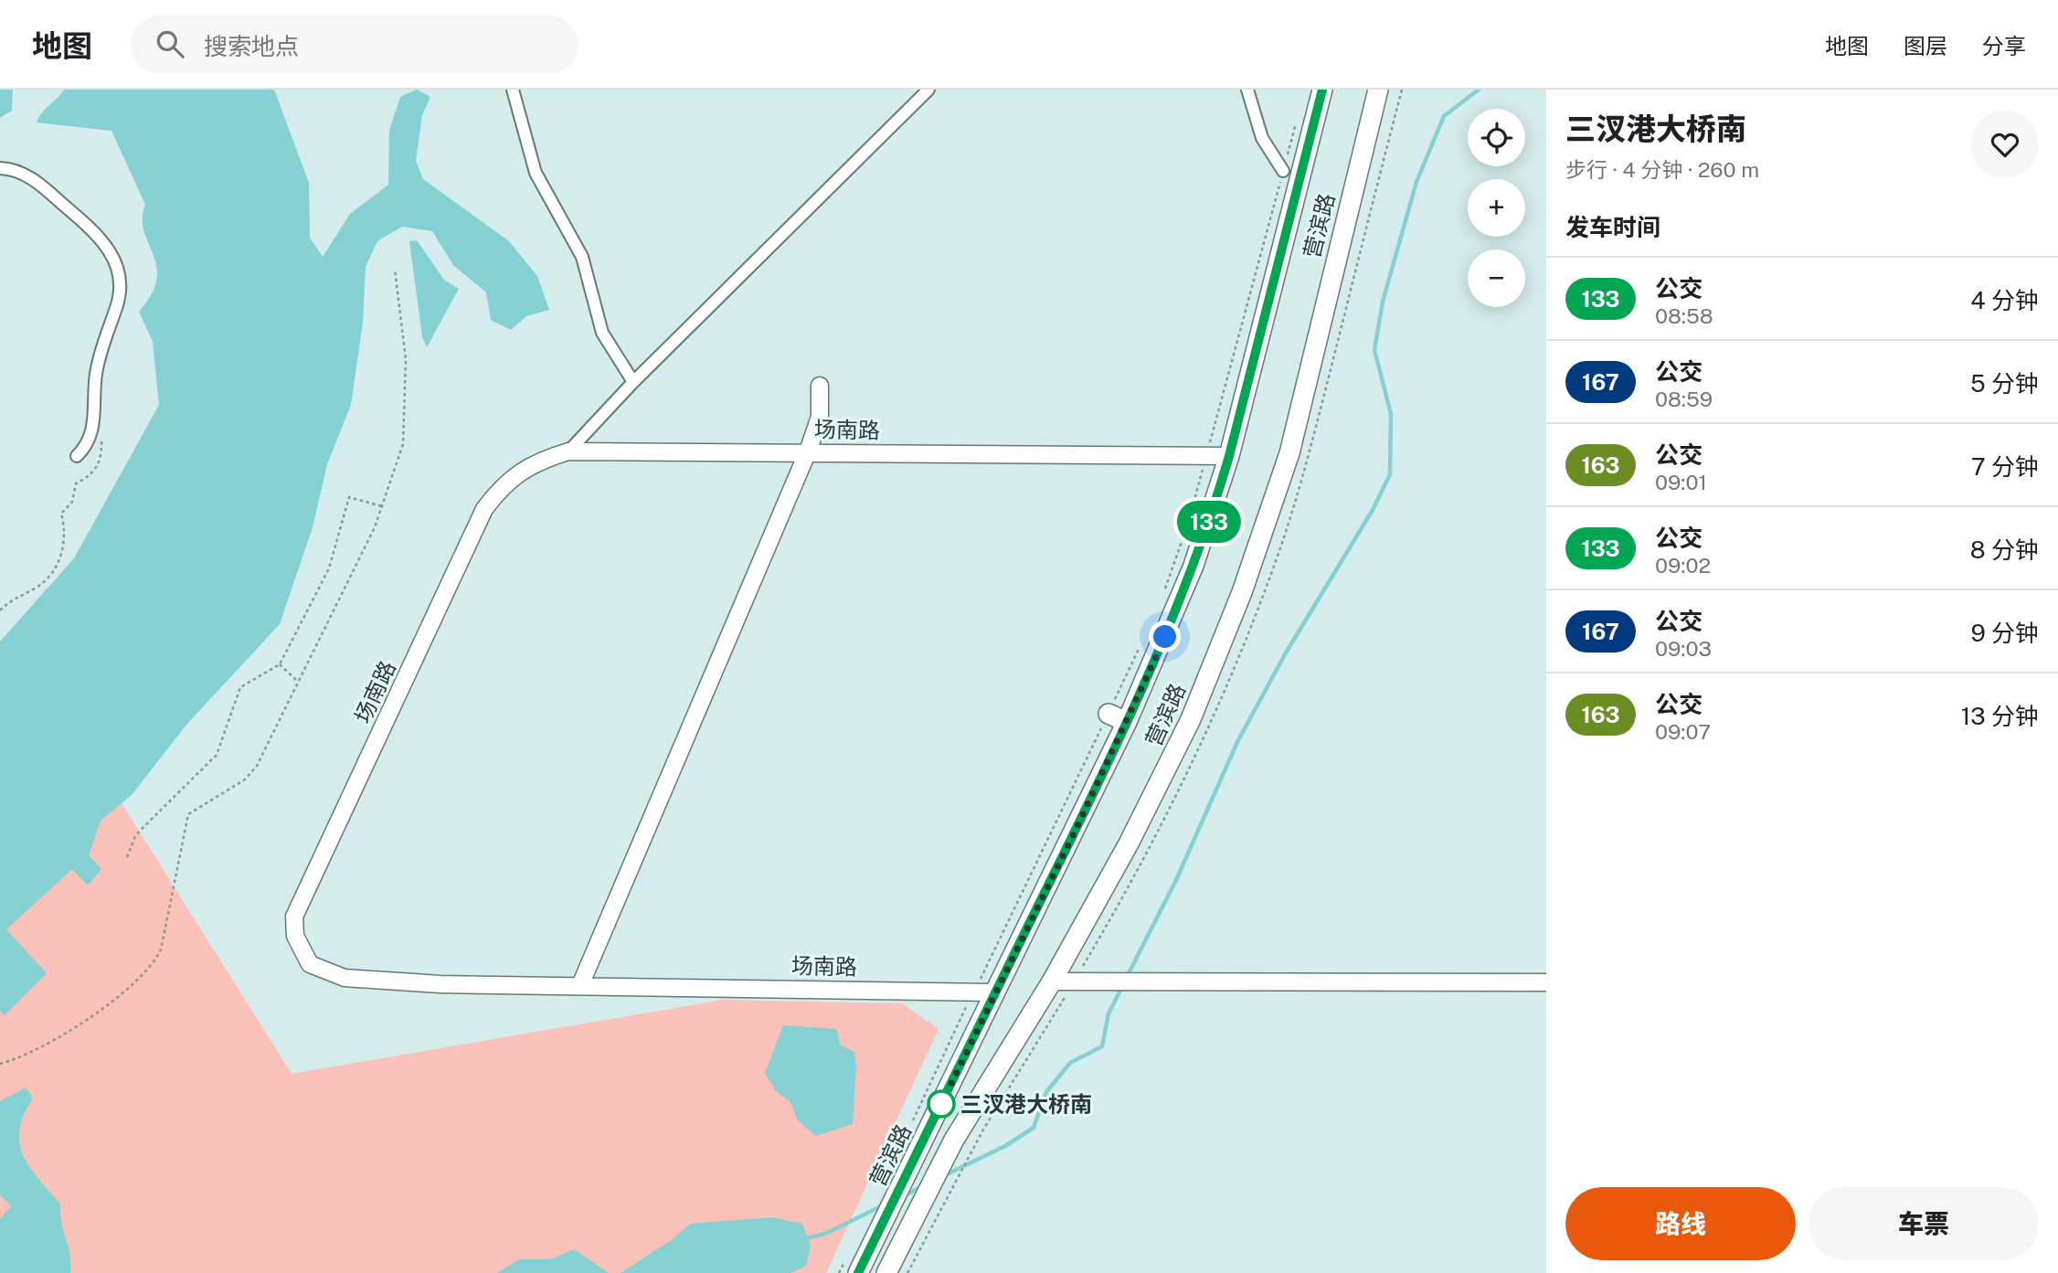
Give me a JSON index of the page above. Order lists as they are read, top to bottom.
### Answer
{
  "streets": {
    "main road": ["营滨路"],
    "street": ["场南路"]
  },
  "crossings": [
    ["营滨路", "场南路"]
  ],
  "places": ["三汊港大桥南"],
  "lines": ["bus line 133"],
  "page": {
    "header": "地图",
    "search": "搜索地点",
    "nav": ["地图", "图层", "分享"],
    "on_map": "133",
    "heading": [
      ["三汊港大桥南", "步行 · 4 分钟 · 260 m"],
      "发车时间"
    ],
    "map_buttons": ["+", "−"],
    "list": [
      {
        "mark": "133",
        "name": "公交",
        "note": "08:58",
        "value": "4 分钟"
      },
      {
        "mark": "167",
        "name": "公交",
        "note": "08:59",
        "value": "5 分钟"
      },
      {
        "mark": "163",
        "name": "公交",
        "note": "09:01",
        "value": "7 分钟"
      },
      {
        "mark": "133",
        "name": "公交",
        "note": "09:02",
        "value": "8 分钟"
      },
      {
        "mark": "167",
        "name": "公交",
        "note": "09:03",
        "value": "9 分钟"
      },
      {
        "mark": "163",
        "name": "公交",
        "note": "09:07",
        "value": "13 分钟"
      }
    ],
    "buttons": ["路线", "车票"]
  }
}
